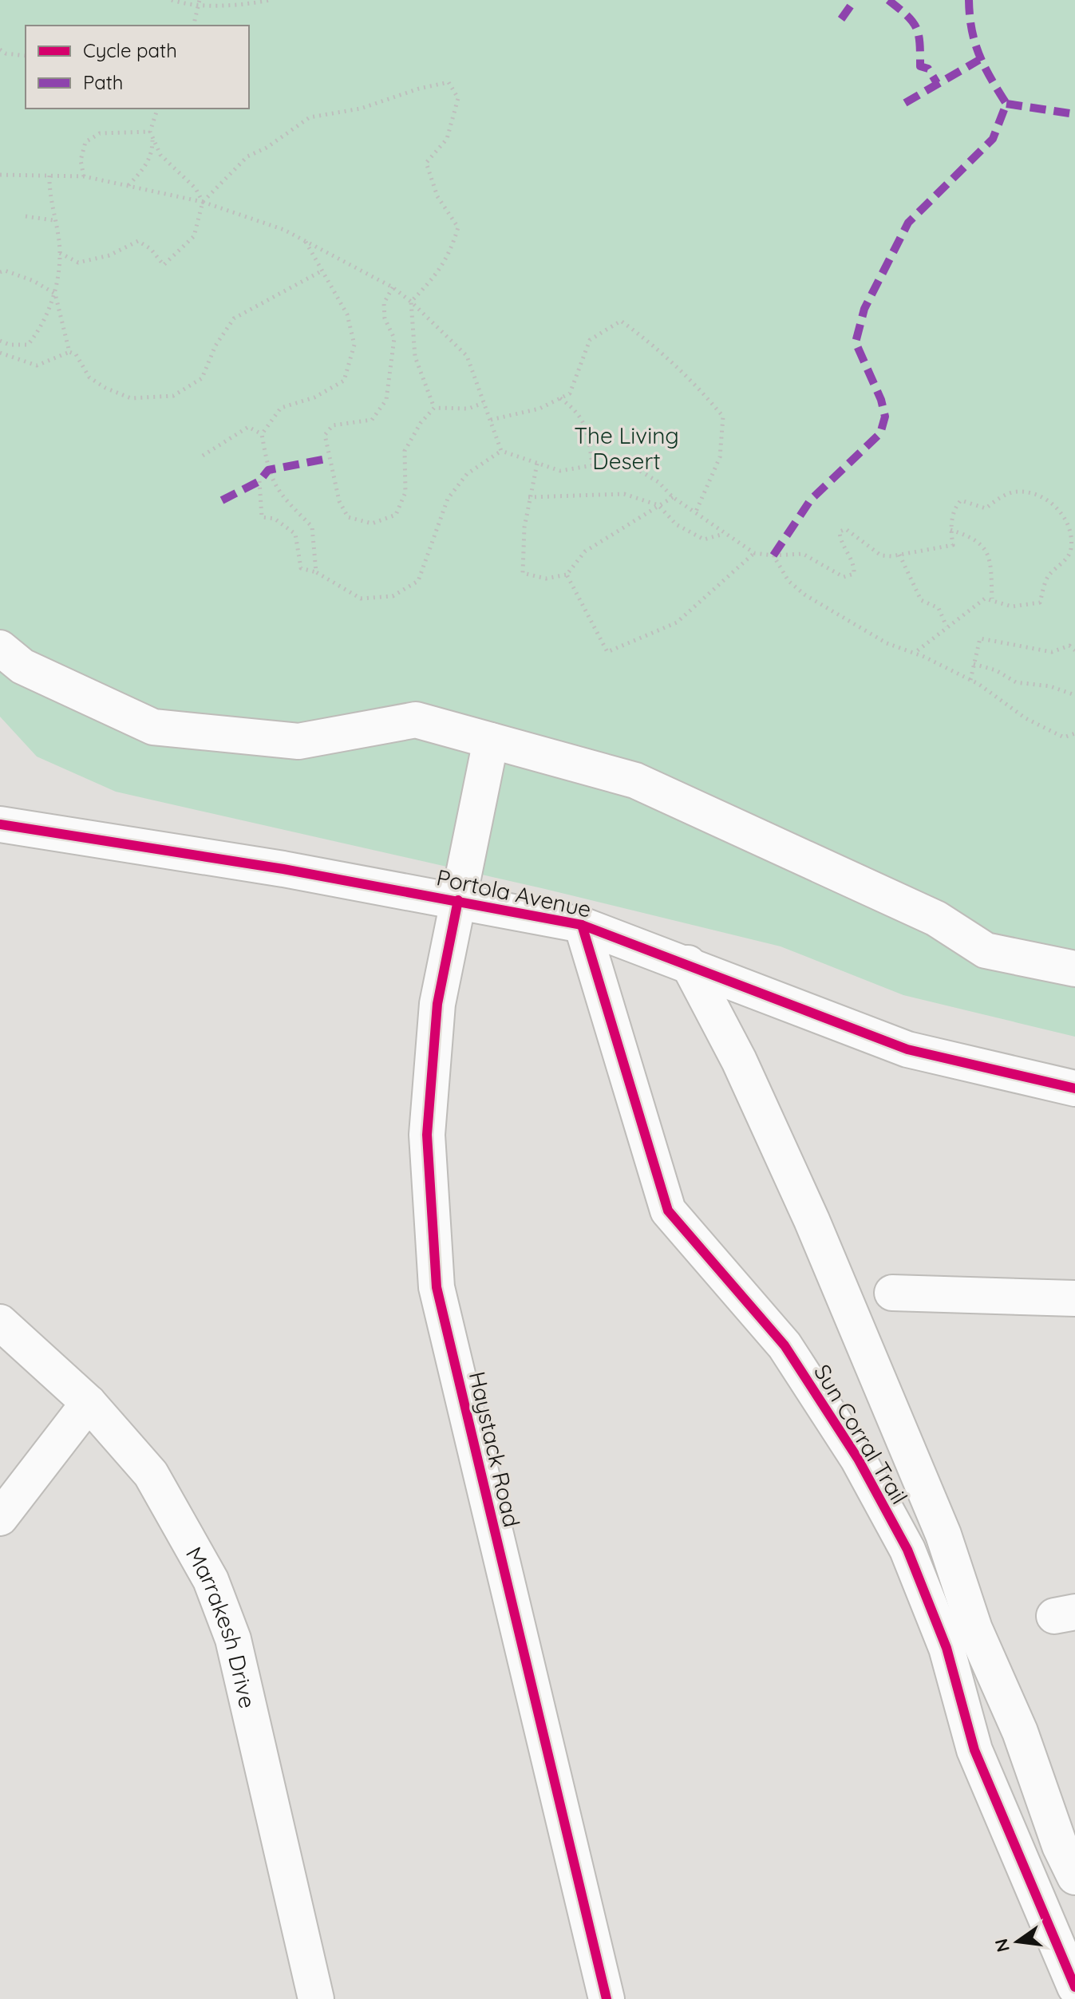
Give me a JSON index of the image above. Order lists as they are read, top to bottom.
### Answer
{
  "streets": {
    "street": [
      "Portola Avenue",
      "Sun Corral Trail",
      "Haystack Road",
      "Marrakesh Drive"
    ]
  },
  "crossings": [
    ["Portola Avenue", "Sun Corral Trail"],
    ["Portola Avenue", "Haystack Road"]
  ],
  "parks": ["The Living Desert"],
  "legend": ["Cycle path", "Path"],
  "north": "left"
}
